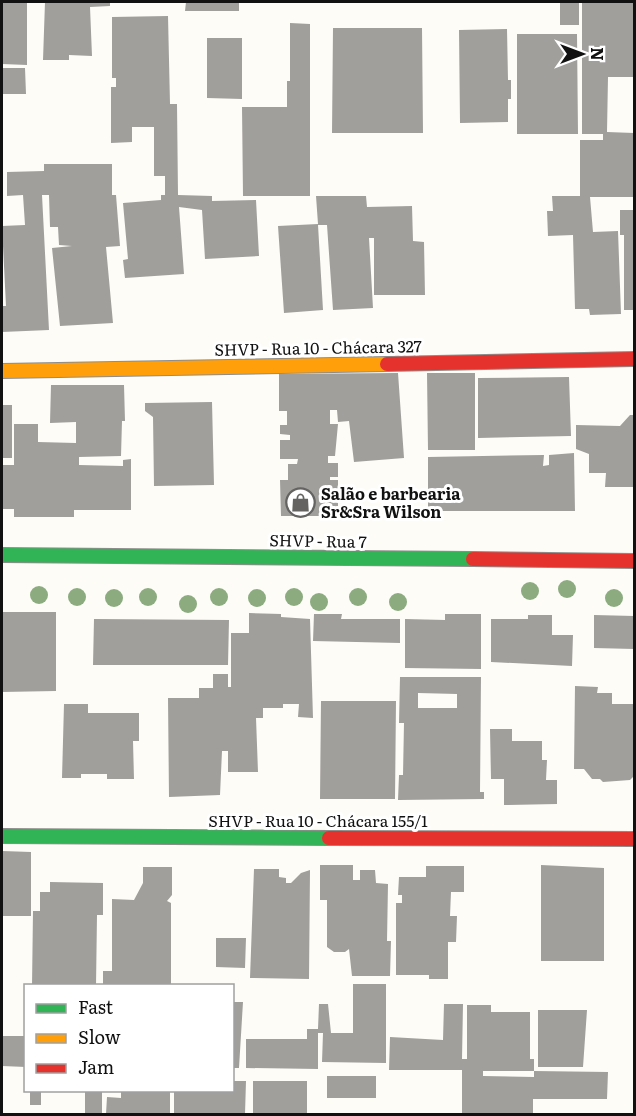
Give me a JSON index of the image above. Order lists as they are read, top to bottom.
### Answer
{
  "streets": {
    "street": ["SHVP - Rua 10 - Chácara 327", "SHVP - Rua 7", "SHVP - Rua 10 - Chácara 155/1"]
  },
  "places": {
    "shop": ["Salão e barbearia Sr&Sra Wilson"]
  },
  "legend": ["Fast", "Slow", "Jam"],
  "north": "right"
}
